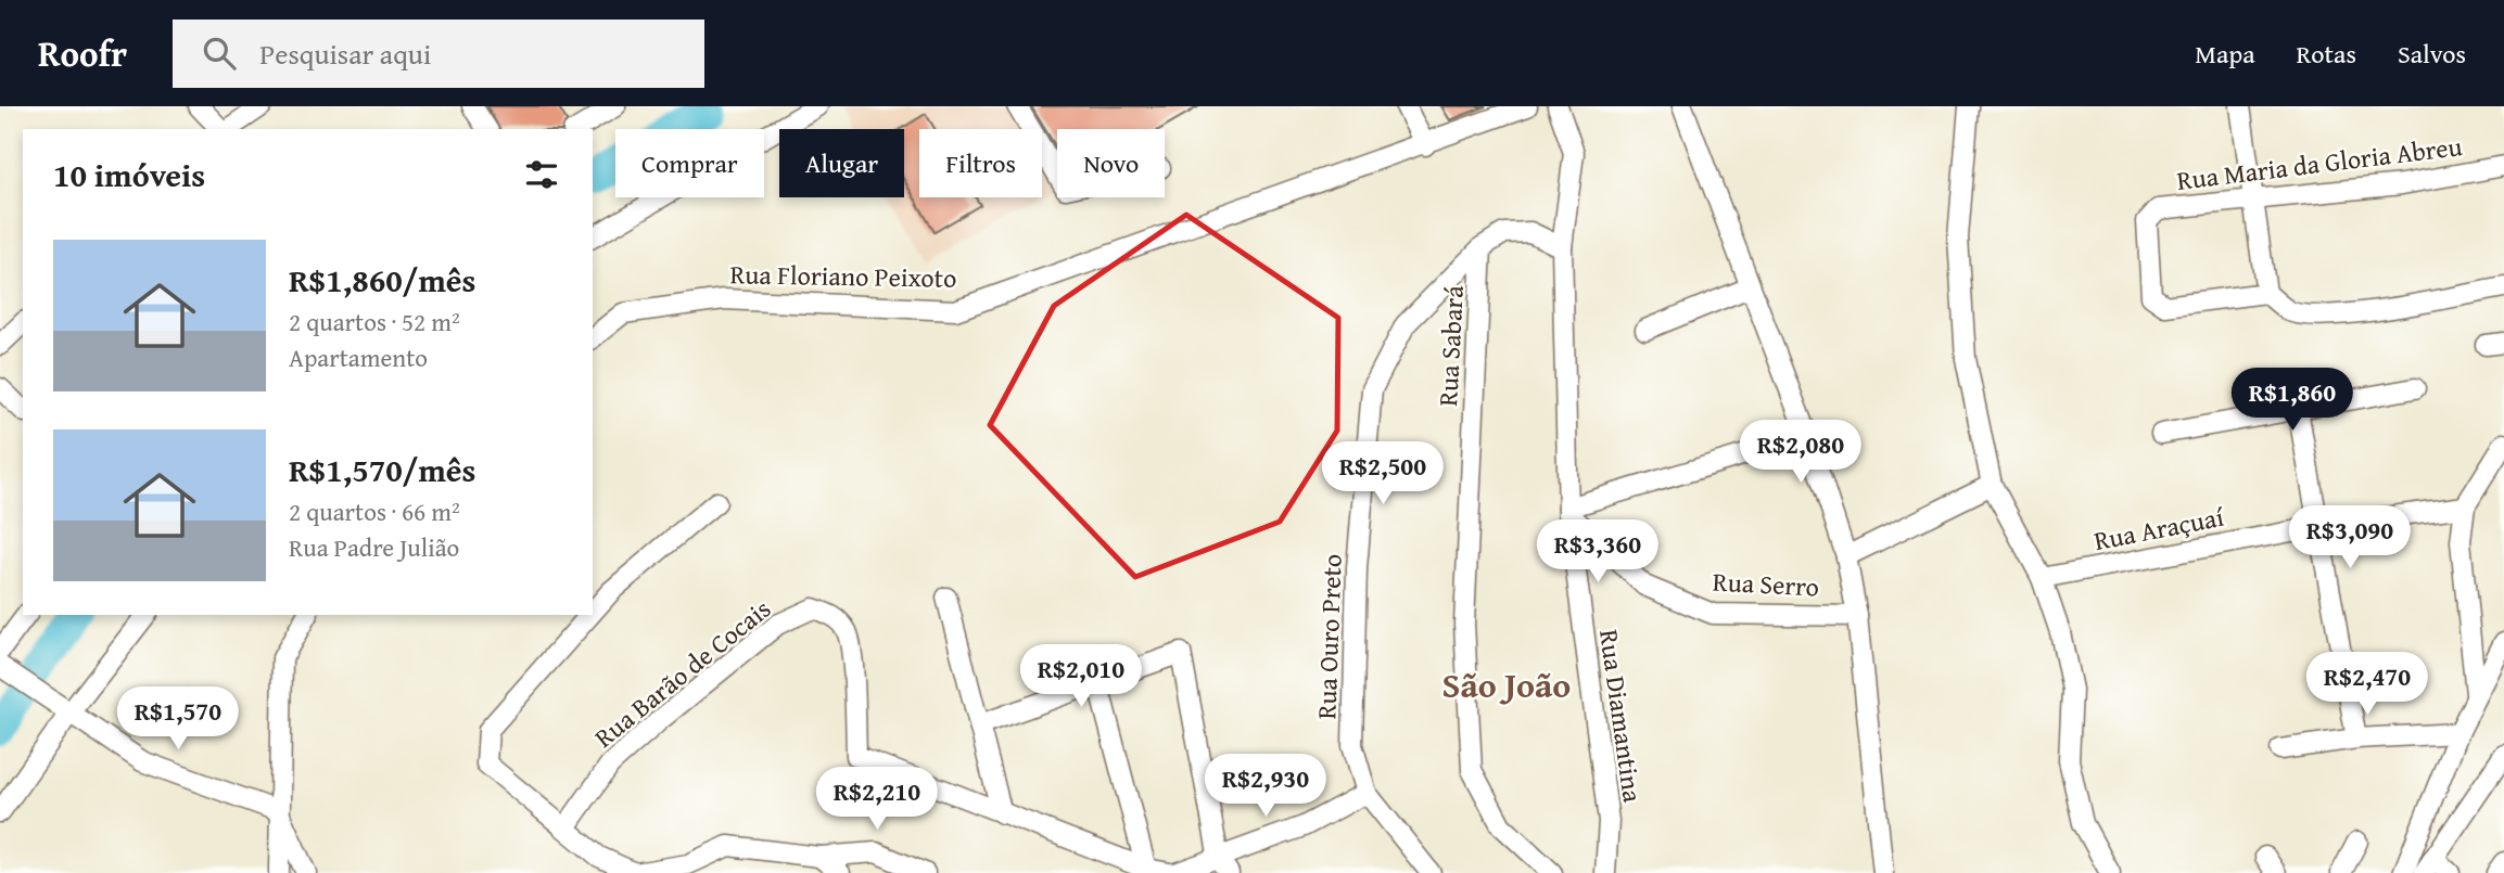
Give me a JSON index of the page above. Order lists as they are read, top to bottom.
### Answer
{
  "streets": {
    "street": [
      "Rua Maria da Gloria Abreu",
      "Rua Floriano Peixoto",
      "Rua Sabará",
      "Rua Araçuaí",
      "Rua Serro",
      "Rua Ouro Preto",
      "Rua Barão de Cocais",
      "Rua Diamantina"
    ]
  },
  "crossings": [
    ["Rua Sabará", "Rua Ouro Preto"],
    ["Rua Serro", "Rua Diamantina"],
    ["Rua Ouro Preto", "Rua Barão de Cocais"]
  ],
  "districts": ["São João"],
  "page": {
    "header": "Roofr",
    "search": "Pesquisar aqui",
    "nav": ["Mapa", "Rotas", "Salvos"],
    "chip": [
      "Comprar",
      "Alugar",
      "Filtros",
      "Novo"
    ],
    "heading": "10 imóveis",
    "list": [
      {
        "name": "R$1,860/mês",
        "note": "2 quartos · 52 m² · Apartamento"
      },
      {
        "name": "R$1,570/mês",
        "note": "2 quartos · 66 m² · Rua Padre Julião"
      }
    ],
    "price": [
      "R$1,860",
      "R$2,080",
      "R$2,500",
      "R$3,090",
      "R$3,360",
      "R$2,010",
      "R$2,470",
      "R$1,570",
      "R$2,930",
      "R$2,210"
    ]
  }
}
